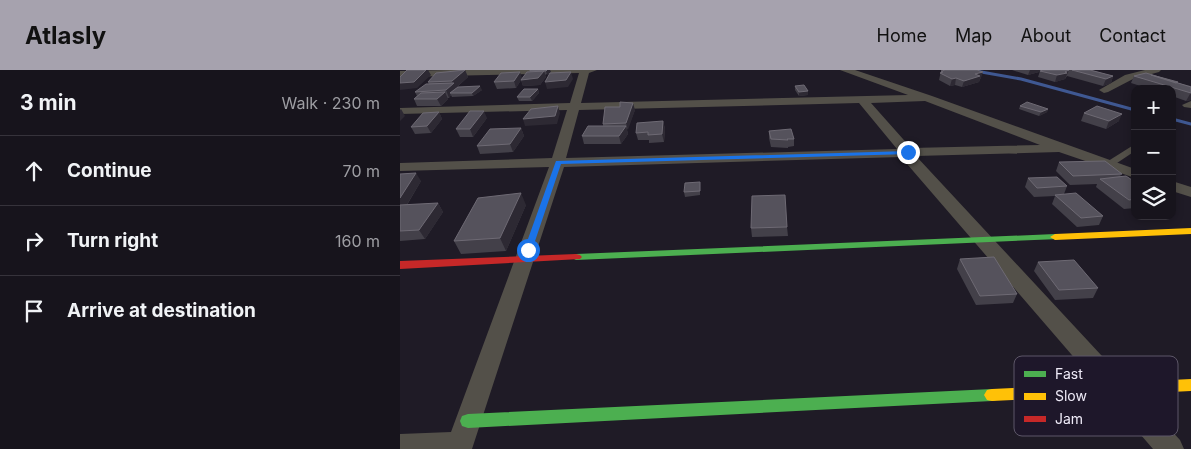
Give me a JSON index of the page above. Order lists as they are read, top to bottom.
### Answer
{
  "legend": ["Fast", "Slow", "Jam"],
  "page": {
    "header": "Atlasly",
    "nav": [
      "Home",
      "Map",
      "About",
      "Contact"
    ],
    "heading": ["3 min", "Walk · 230 m"],
    "map_buttons": ["+", "−"],
    "list": [
      ["Continue", "70 m"],
      ["Turn right", "160 m"],
      "Arrive at destination"
    ]
  }
}
